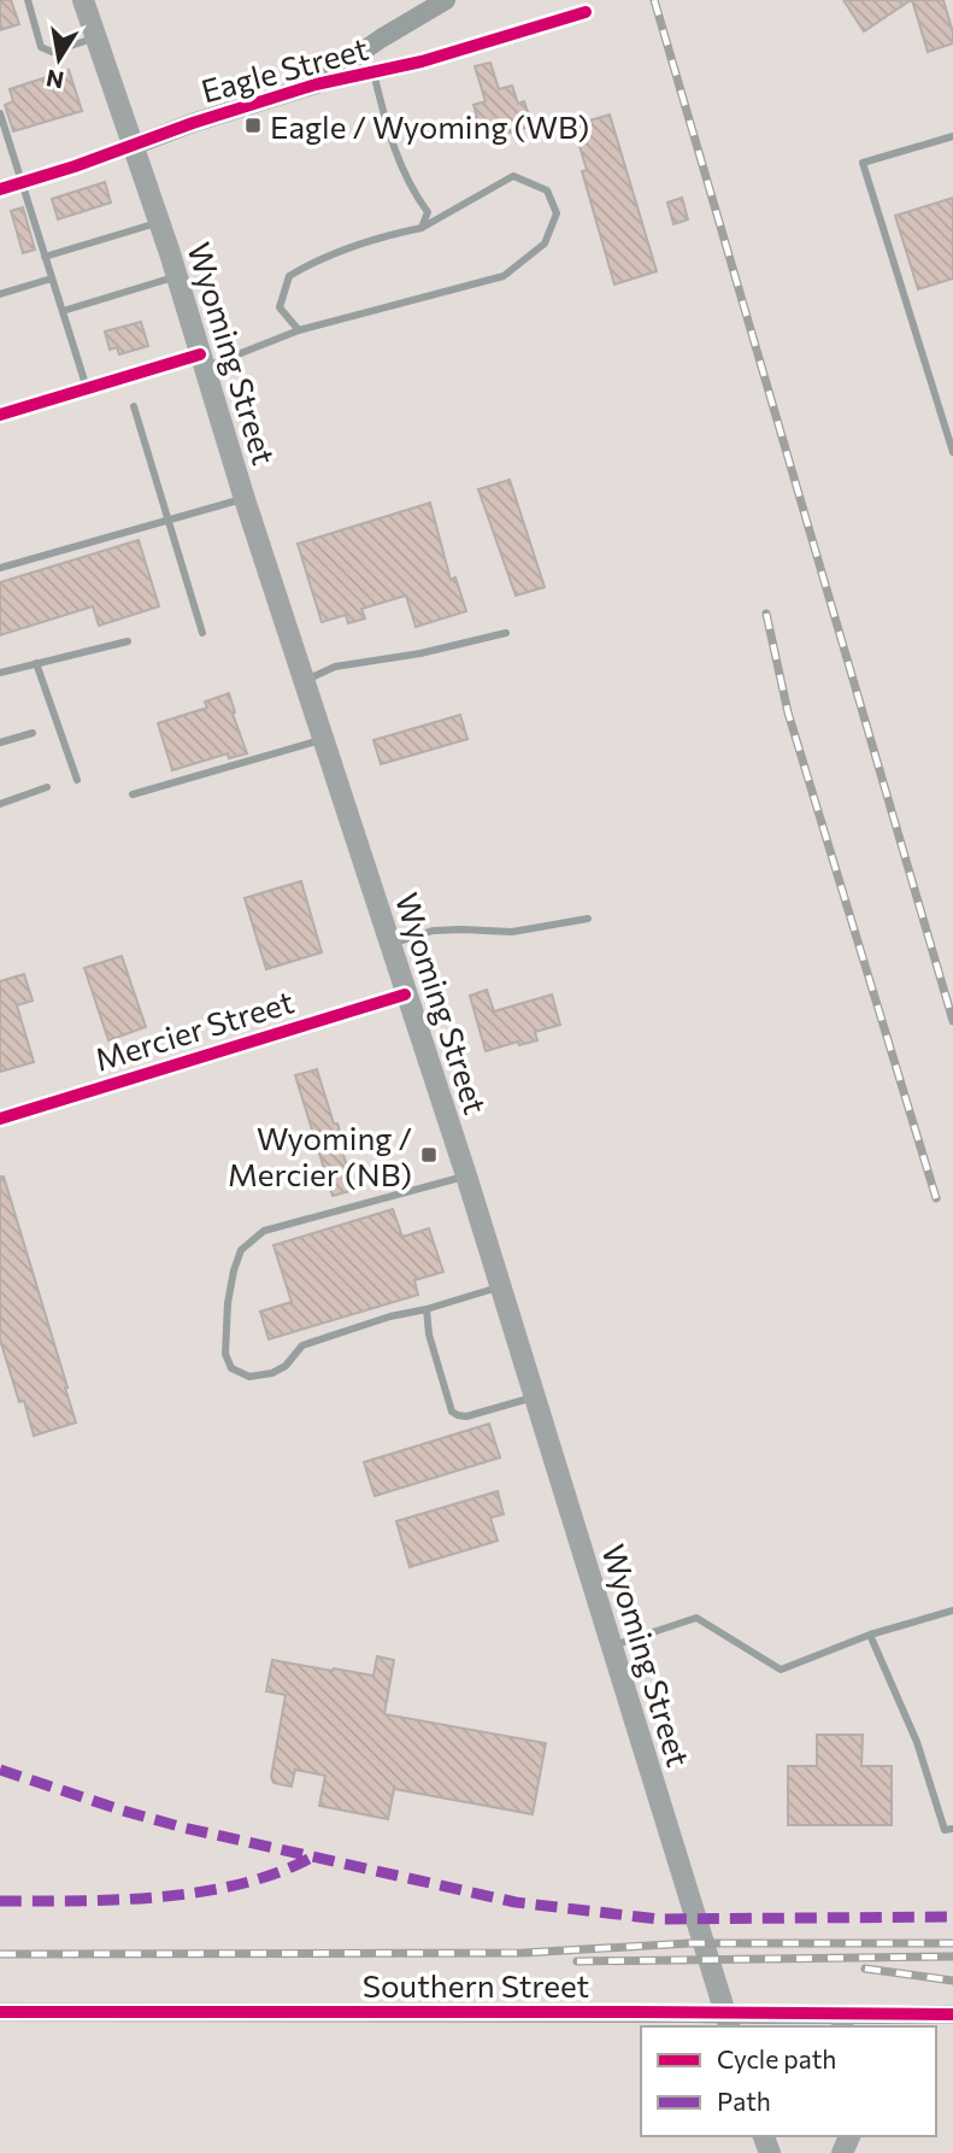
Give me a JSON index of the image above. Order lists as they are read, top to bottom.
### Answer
{
  "streets": {
    "main road": ["Wyoming Street"],
    "street": ["Eagle Street", "Mercier Street", "Southern Street"]
  },
  "crossings": [
    ["Eagle Street", "Wyoming Street"],
    ["Wyoming Street", "Mercier Street"]
  ],
  "places": {
    "transit": ["Eagle / Wyoming (WB)", "Wyoming / Mercier (NB)"]
  },
  "legend": ["Cycle path", "Path"],
  "north": "bottom"
}
